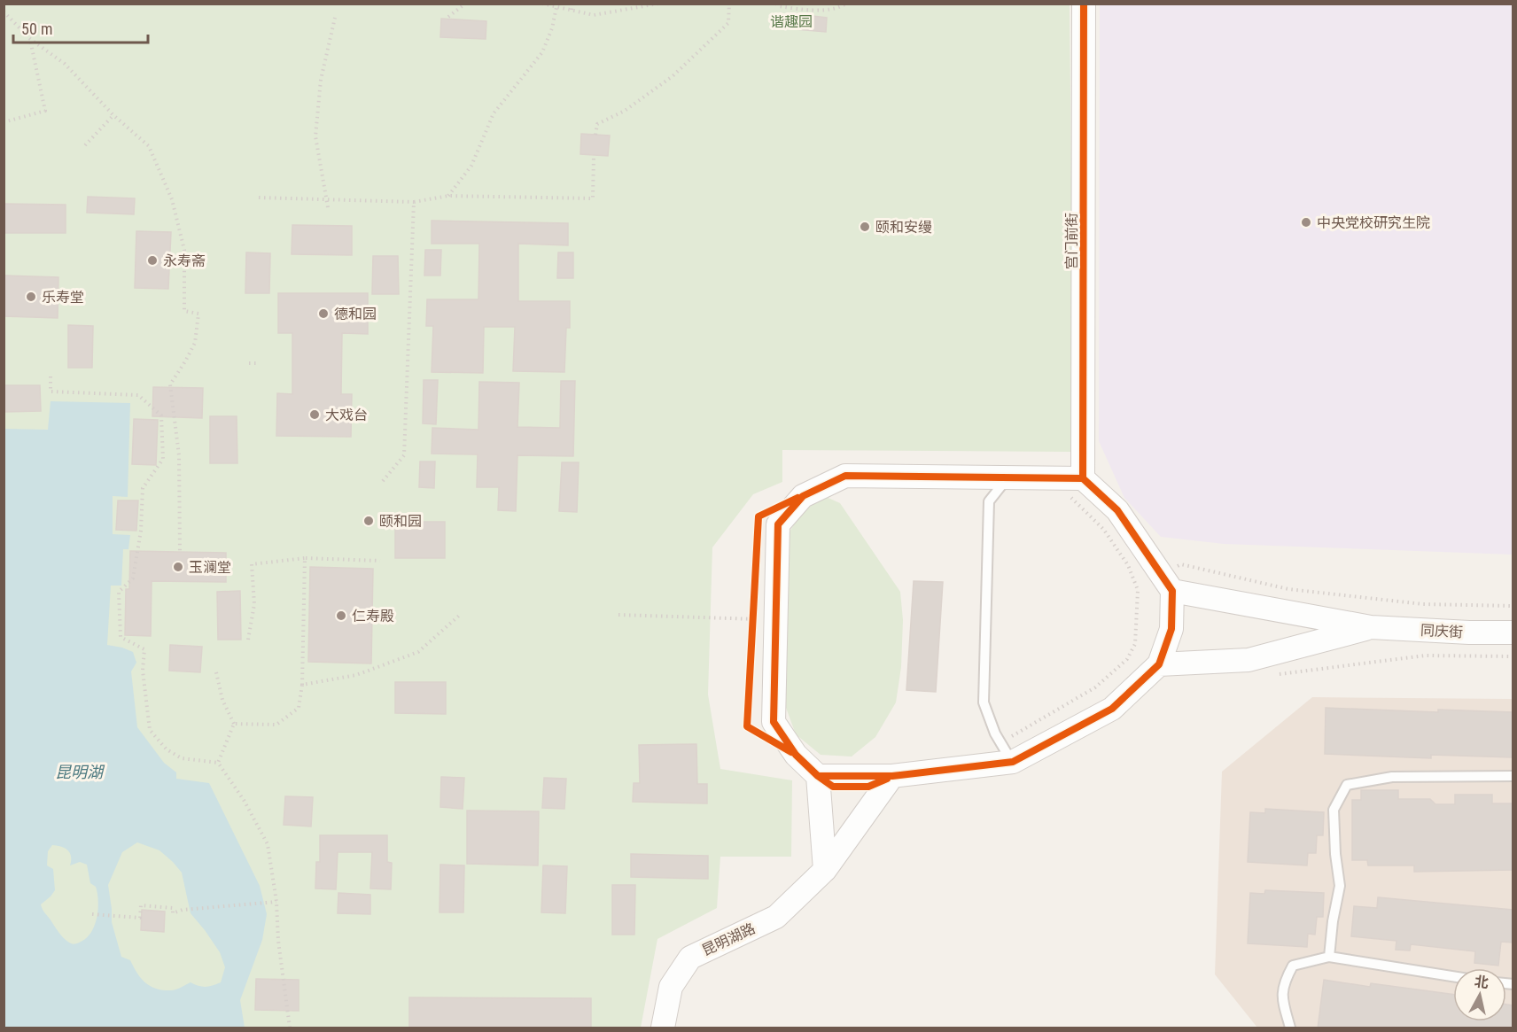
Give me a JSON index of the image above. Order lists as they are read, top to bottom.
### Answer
{
  "streets": {
    "street": ["宫门前街", "同庆街", "昆明湖路"]
  },
  "water": ["昆明湖"],
  "parks": ["谐趣园"],
  "places": [
    "中央党校研究生院",
    "颐和安缦",
    "永寿斋",
    "乐寿堂",
    "德和园",
    "大戏台",
    "颐和园",
    "玉澜堂",
    "仁寿殿"
  ],
  "scale_bar": "50 m",
  "north": "top"
}
